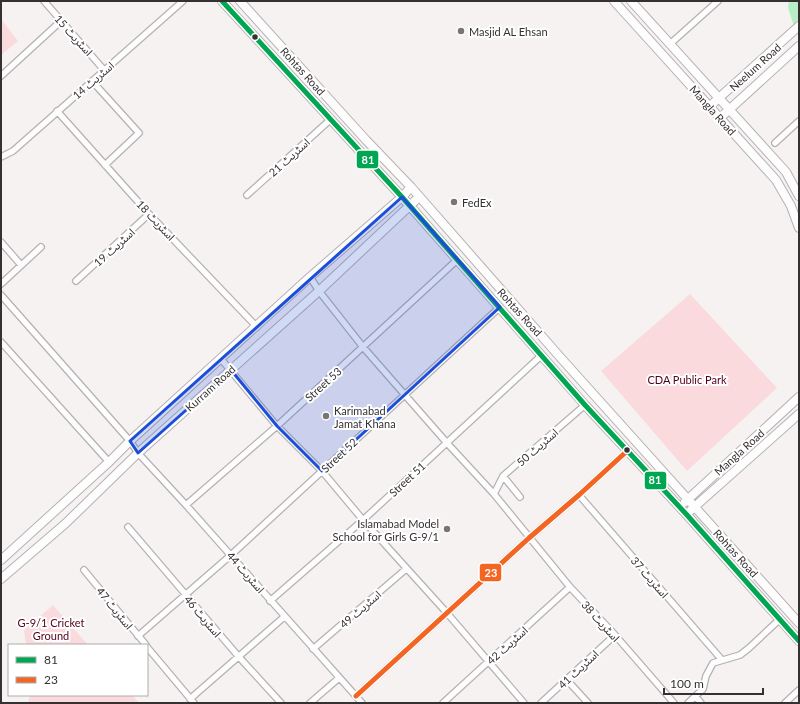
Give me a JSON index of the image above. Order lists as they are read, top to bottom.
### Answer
{
  "streets": {
    "main road": [
      "Neelum Road",
      "Rohtas Road",
      "Mangla Road",
      "Kurram Road"
    ],
    "street": [
      "اسٹریٹ 15",
      "اسٹریٹ 14",
      "اسٹریٹ 21",
      "اسٹریٹ 18",
      "اسٹریٹ 19",
      "Street 53",
      "اسٹریٹ 50",
      "Street 52",
      "Street 51",
      "اسٹریٹ 44",
      "اسٹریٹ 37",
      "اسٹریٹ 47",
      "اسٹریٹ 49",
      "اسٹریٹ 46",
      "اسٹریٹ 38",
      "اسٹریٹ 42",
      "اسٹریٹ 41"
    ]
  },
  "crossings": [
    ["اسٹریٹ 15", "اسٹریٹ 14"],
    ["Neelum Road", "Mangla Road"],
    ["Rohtas Road", "Mangla Road"],
    ["Rohtas Road", "اسٹریٹ 21"],
    ["Rohtas Road", "Street 53"],
    ["Rohtas Road", "Kurram Road"],
    ["Rohtas Road", "اسٹریٹ 50"],
    ["Rohtas Road", "Street 52"],
    ["Rohtas Road", "Street 51"],
    ["اسٹریٹ 14", "اسٹریٹ 18"],
    ["اسٹریٹ 18", "اسٹریٹ 19"],
    ["اسٹریٹ 18", "Kurram Road"],
    ["Street 53", "اسٹریٹ 44"],
    ["Street 53", "اسٹریٹ 38"],
    ["Kurram Road", "اسٹریٹ 44"],
    ["Kurram Road", "اسٹریٹ 38"],
    ["اسٹریٹ 50", "اسٹریٹ 38"],
    ["Street 52", "اسٹریٹ 44"],
    ["Street 52", "اسٹریٹ 47"],
    ["Street 52", "اسٹریٹ 46"],
    ["Street 52", "اسٹریٹ 38"],
    ["Street 51", "اسٹریٹ 44"],
    ["Street 51", "اسٹریٹ 38"],
    ["اسٹریٹ 44", "اسٹریٹ 49"],
    ["اسٹریٹ 38", "اسٹریٹ 42"],
    ["اسٹریٹ 38", "اسٹریٹ 41"]
  ],
  "parks": ["CDA Public Park", "G-9/1 Cricket Ground"],
  "places": [
    "Masjid AL Ehsan",
    "FedEx",
    "Karimabad Jamat Khana",
    "Islamabad Model School for Girls G-9/1"
  ],
  "lines": ["transit line 81", "transit line 23"],
  "legend": ["81", "23"],
  "scale_bar": "100 m"
}
